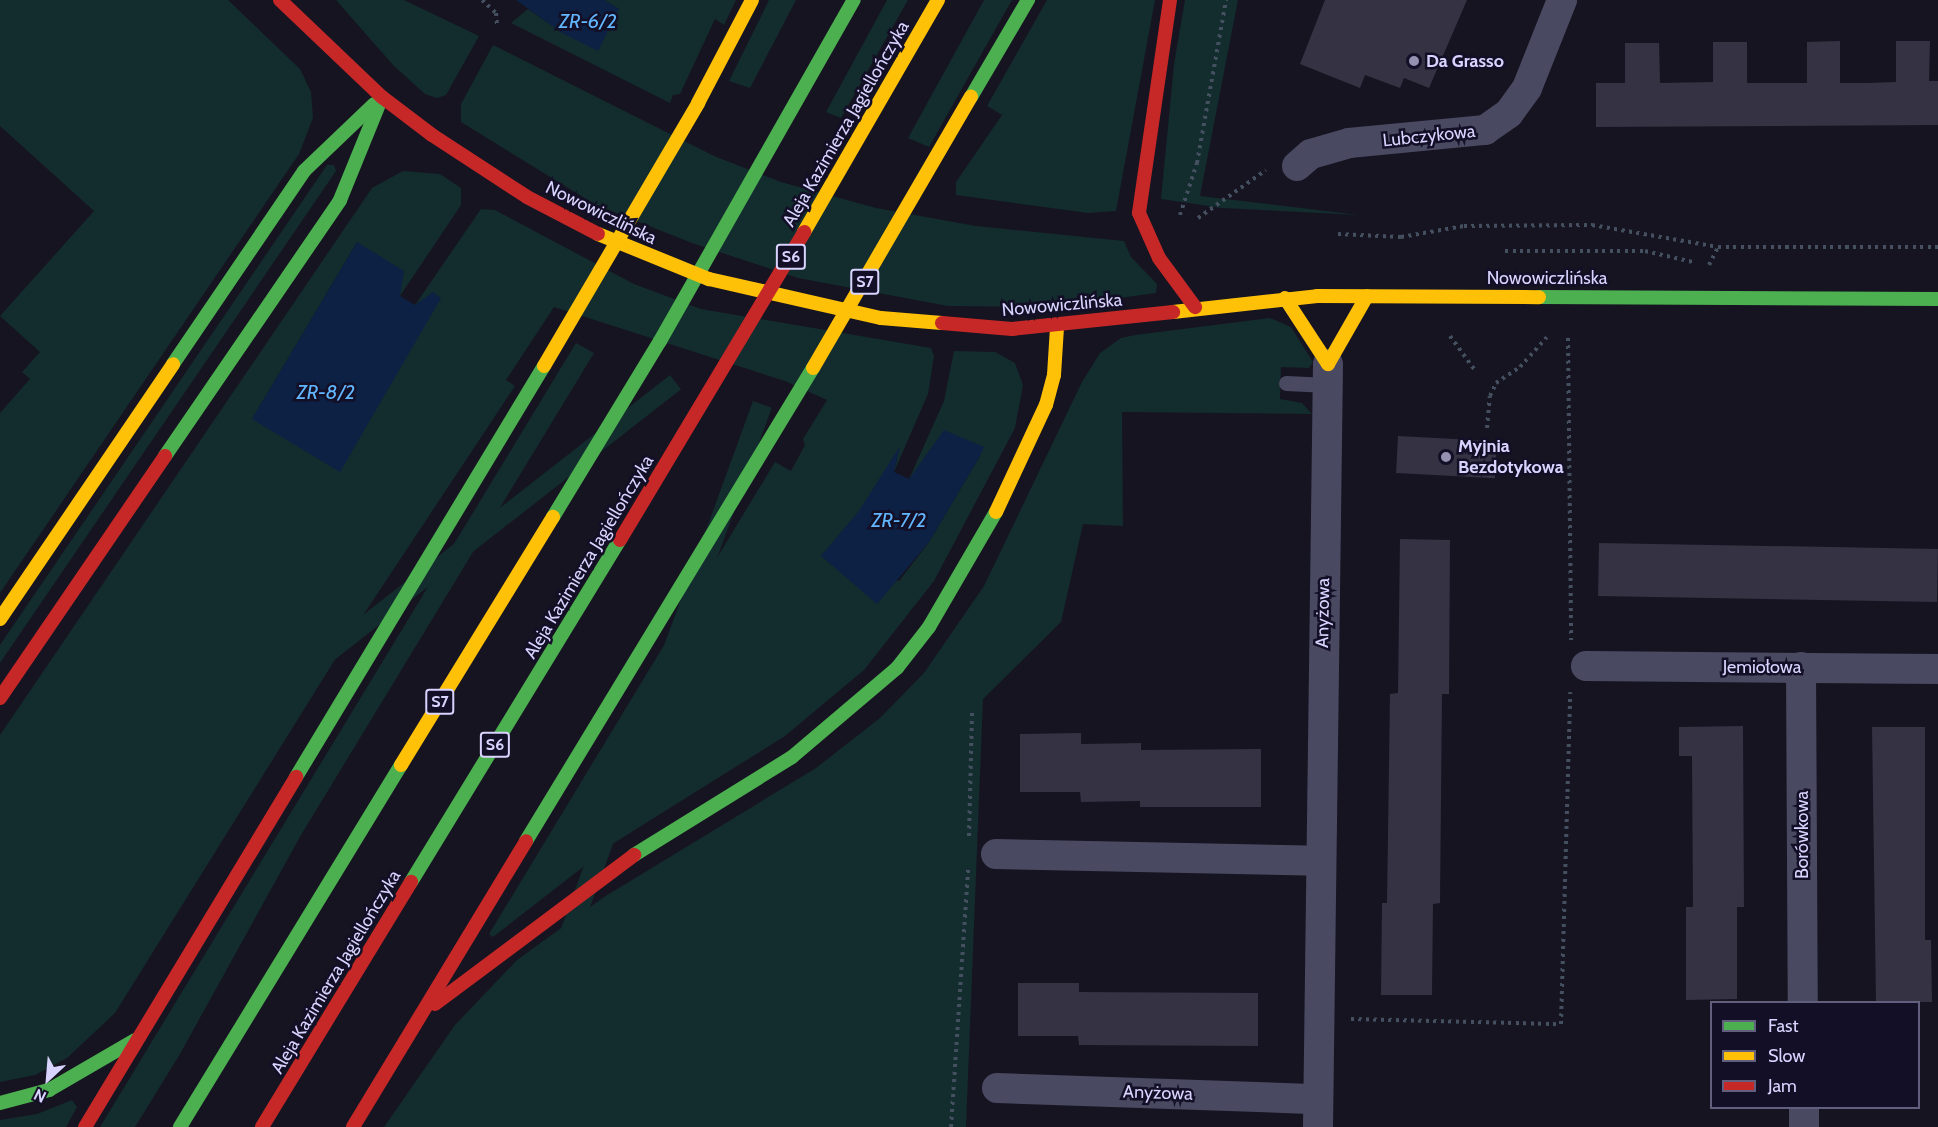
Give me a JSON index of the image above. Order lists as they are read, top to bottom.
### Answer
{
  "streets": {
    "main road": [
      "Aleja Kazimierza Jagiellończyka",
      "Nowowiczlińska",
      "S6",
      "S7"
    ],
    "street": [
      "Lubczykowa",
      "Anyżowa",
      "Jemiołowa",
      "Borówkowa"
    ]
  },
  "crossings": [
    ["Jemiołowa", "Borówkowa"]
  ],
  "water": ["ZR-6/2", "ZR-8/2", "ZR-7/2"],
  "places": ["Da Grasso", "Myjnia Bezdotykowa"],
  "legend": ["Fast", "Slow", "Jam"],
  "north": "bottom left"
}
